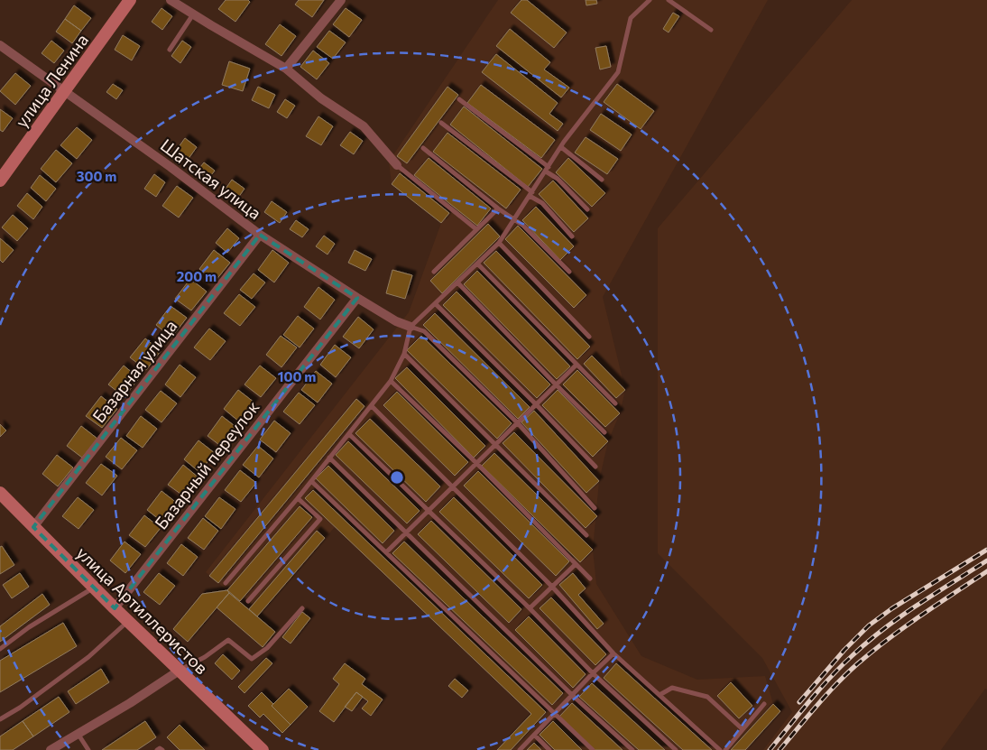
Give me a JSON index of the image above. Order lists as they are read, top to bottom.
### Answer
{
  "streets": {
    "street": [
      "улица Ленина",
      "Шатская улица",
      "Базарная улица",
      "Базарный переулок",
      "улица Артиллеристов"
    ]
  },
  "crossings": [
    ["улица Ленина", "Шатская улица"],
    ["Шатская улица", "Базарная улица"],
    ["Шатская улица", "Базарный переулок"],
    ["Базарная улица", "улица Артиллеристов"],
    ["Базарный переулок", "улица Артиллеристов"]
  ],
  "rings": ["300 m", "200 m", "100 m"]
}
